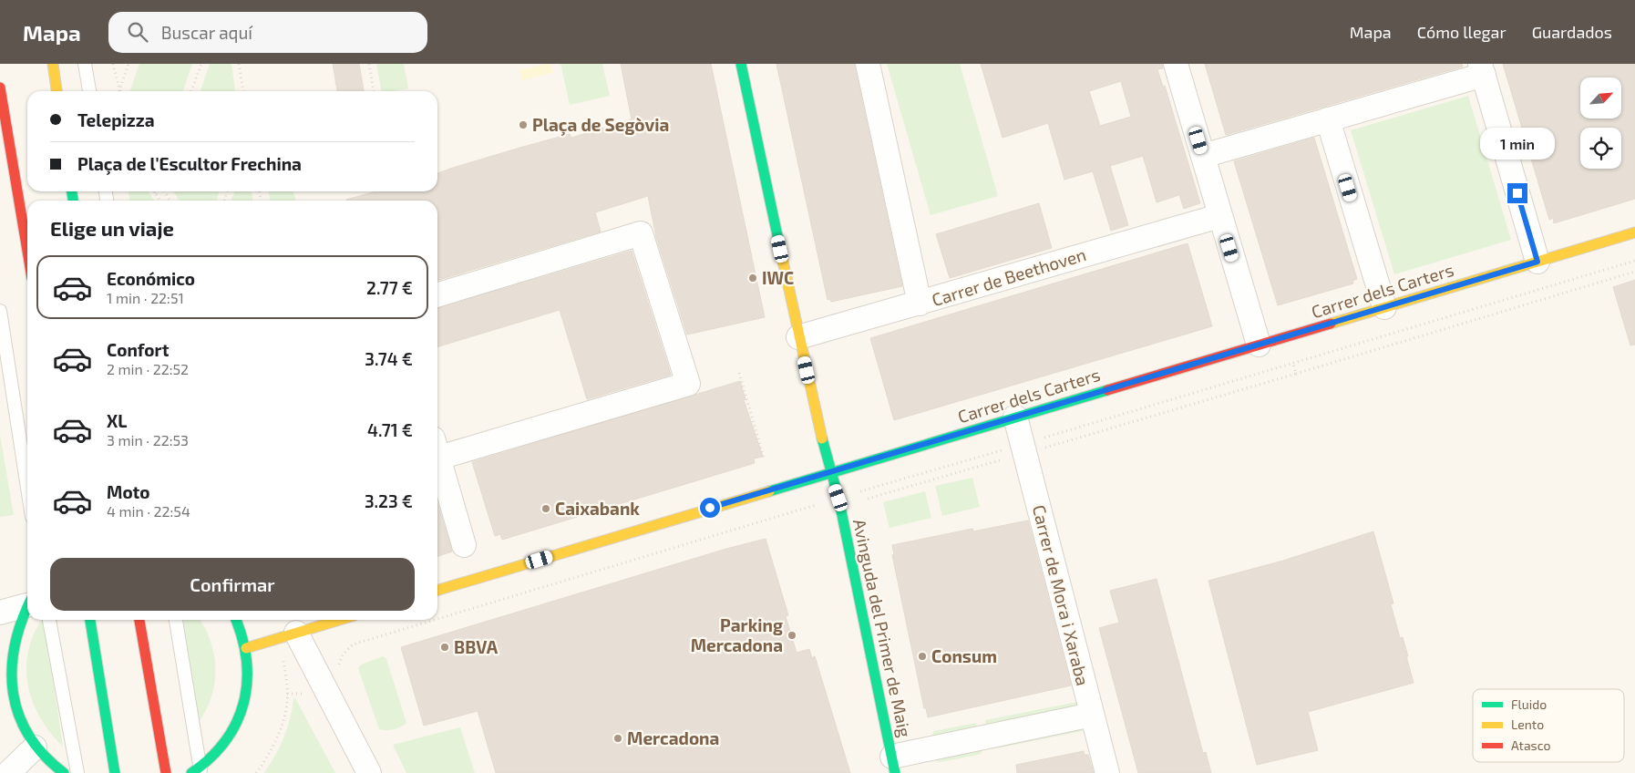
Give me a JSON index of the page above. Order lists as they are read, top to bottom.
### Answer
{
  "streets": {
    "street": [
      "Carrer de Beethoven",
      "Carrer dels Carters",
      "Carrer de Mora i Xaraba",
      "Avinguda del Primer de Maig"
    ]
  },
  "crossings": [
    ["Carrer de Beethoven", "Avinguda del Primer de Maig"],
    ["Carrer dels Carters", "Carrer de Mora i Xaraba"],
    ["Carrer dels Carters", "Avinguda del Primer de Maig"]
  ],
  "places": [
    "Plaça de Segòvia",
    "IWC",
    "Caixabank",
    "Parking Mercadona",
    "BBVA",
    "Consum",
    "Mercadona"
  ],
  "legend": ["Fluido", "Lento", "Atasco"],
  "north": "top right",
  "page": {
    "header": "Mapa",
    "search": "Buscar aquí",
    "nav": ["Mapa", "Cómo llegar", "Guardados"],
    "banner": ["Telepizza", "Plaça de l'Escultor Frechina"],
    "bubble": "1 min",
    "heading": "Elige un viaje",
    "list": [
      {
        "name": "Económico",
        "note": "1 min · 22:51",
        "value": "2.77 €"
      },
      {
        "name": "Confort",
        "note": "2 min · 22:52",
        "value": "3.74 €"
      },
      {
        "name": "XL",
        "note": "3 min · 22:53",
        "value": "4.71 €"
      },
      {
        "name": "Moto",
        "note": "4 min · 22:54",
        "value": "3.23 €"
      }
    ],
    "buttons": "Confirmar"
  }
}
